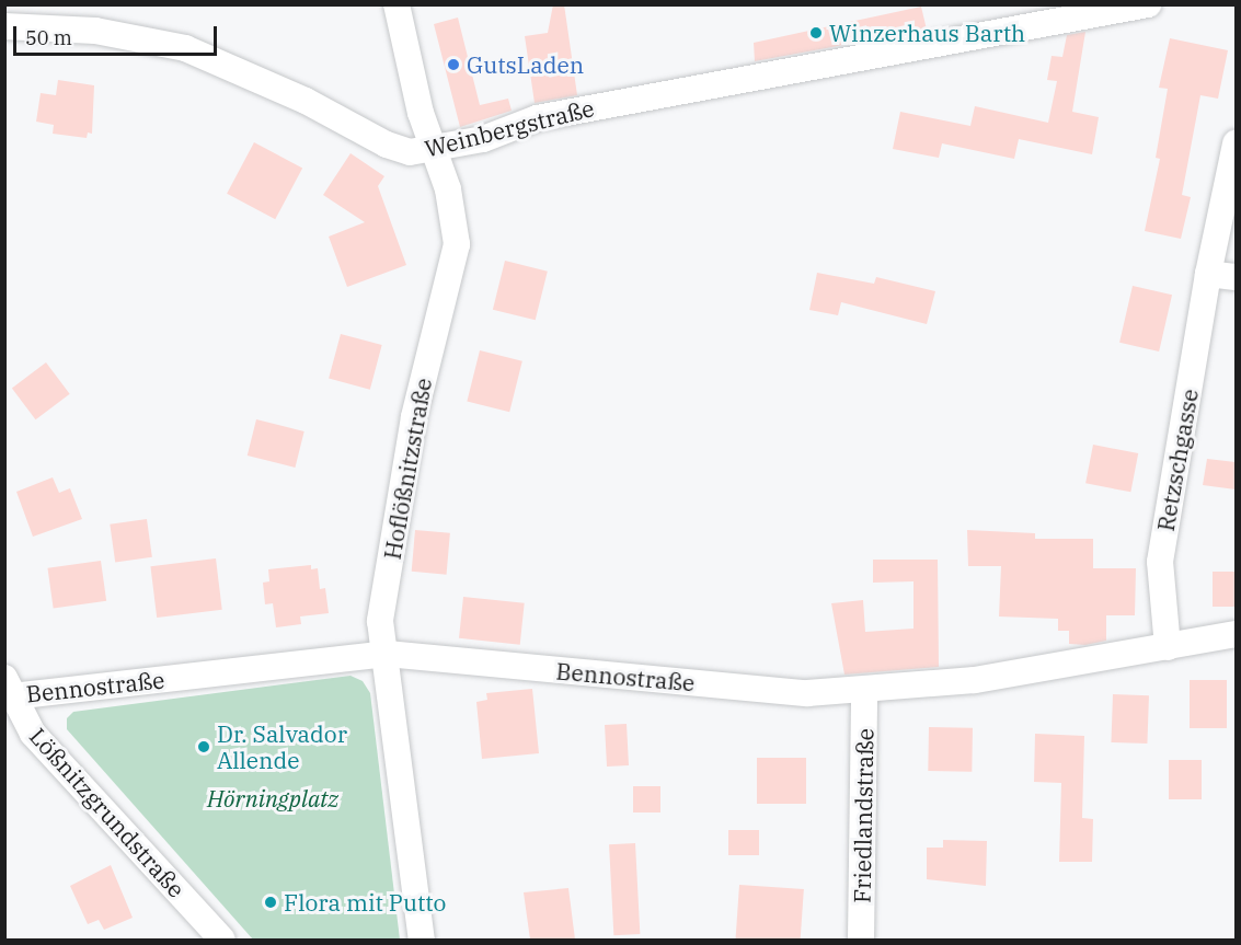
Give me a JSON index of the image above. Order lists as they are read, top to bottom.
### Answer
{
  "streets": {
    "street": [
      "Weinbergstraße",
      "Retzschgasse",
      "Hoflößnitzstraße",
      "Bennostraße",
      "Lößnitzgrundstraße",
      "Friedlandstraße"
    ]
  },
  "crossings": [
    ["Weinbergstraße", "Hoflößnitzstraße"],
    ["Retzschgasse", "Bennostraße"],
    ["Hoflößnitzstraße", "Bennostraße"],
    ["Bennostraße", "Lößnitzgrundstraße"],
    ["Bennostraße", "Friedlandstraße"]
  ],
  "parks": ["Hörningplatz"],
  "places": [
    "Winzerhaus Barth",
    "GutsLaden",
    "Dr. Salvador Allende",
    "Flora mit Putto"
  ],
  "scale_bar": "50 m"
}
